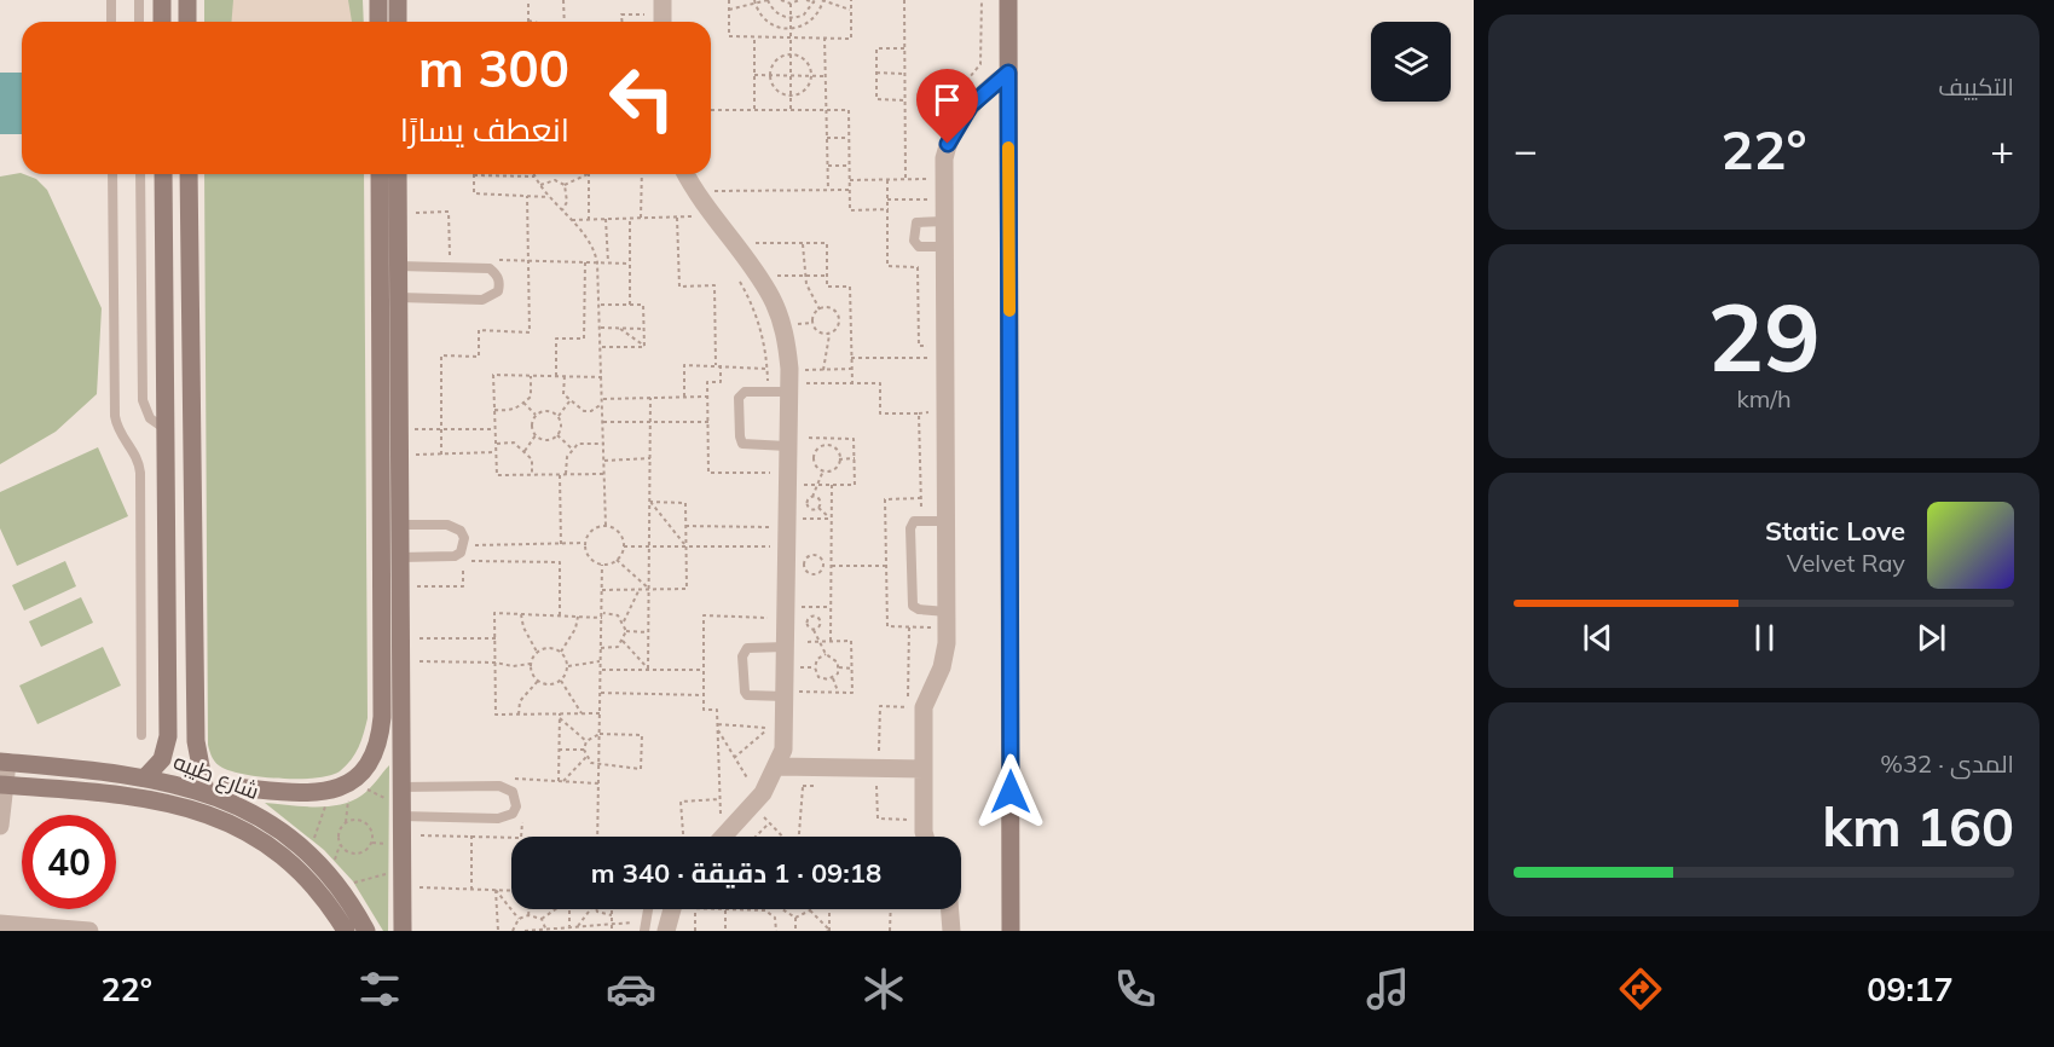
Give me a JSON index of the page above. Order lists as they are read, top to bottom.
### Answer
{
  "streets": {
    "street": ["شارع طيبه"]
  },
  "page": {
    "tile": [
      "التكييف",
      ["29", "km/h"],
      ["المدى · 32%", "160 km"]
    ],
    "turn": ["300 m", "انعطف يسارًا"],
    "heat": ["−", "22°", "+"],
    "song": ["Static Love", "Velvet Ray"],
    "limit": "40",
    "trip": "09:18 · 1 دقيقة · 340 m",
    "tabs": ["09:17", "22°"]
  }
}
